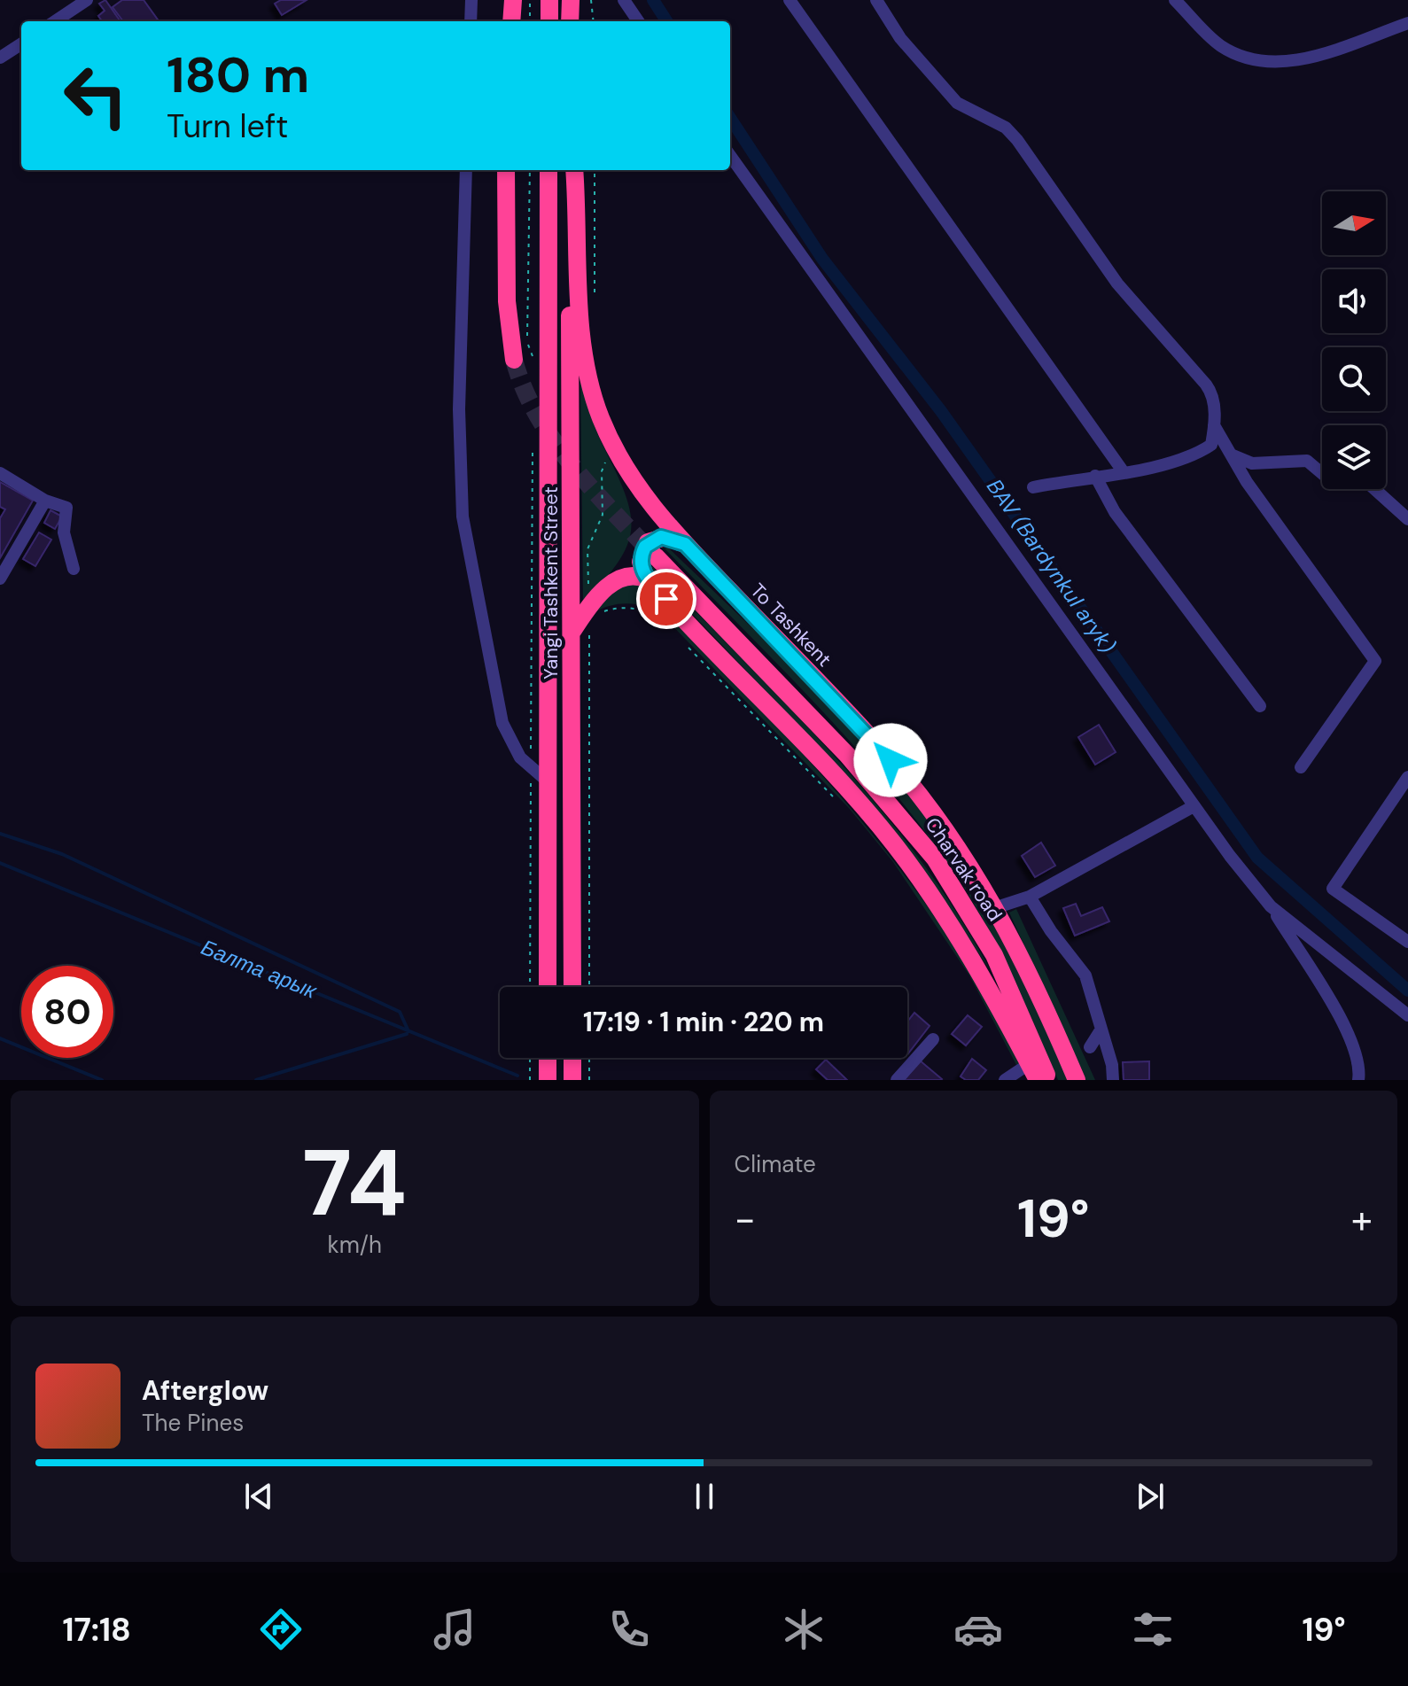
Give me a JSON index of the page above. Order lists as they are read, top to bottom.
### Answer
{
  "streets": {
    "highway": ["Yangi Tashkent Street", "To Tashkent", "Charvak road"]
  },
  "water": ["BAV (Bardynkul aryk)", "Балта арык"],
  "north": "right",
  "page": {
    "turn": ["180 m", "Turn left"],
    "limit": "80",
    "trip": "17:19 · 1 min · 220 m",
    "tile": [
      ["74", "km/h"],
      "Climate"
    ],
    "heat": ["−", "19°", "+"],
    "song": ["Afterglow", "The Pines"],
    "tabs": ["17:18", "19°"]
  }
}
